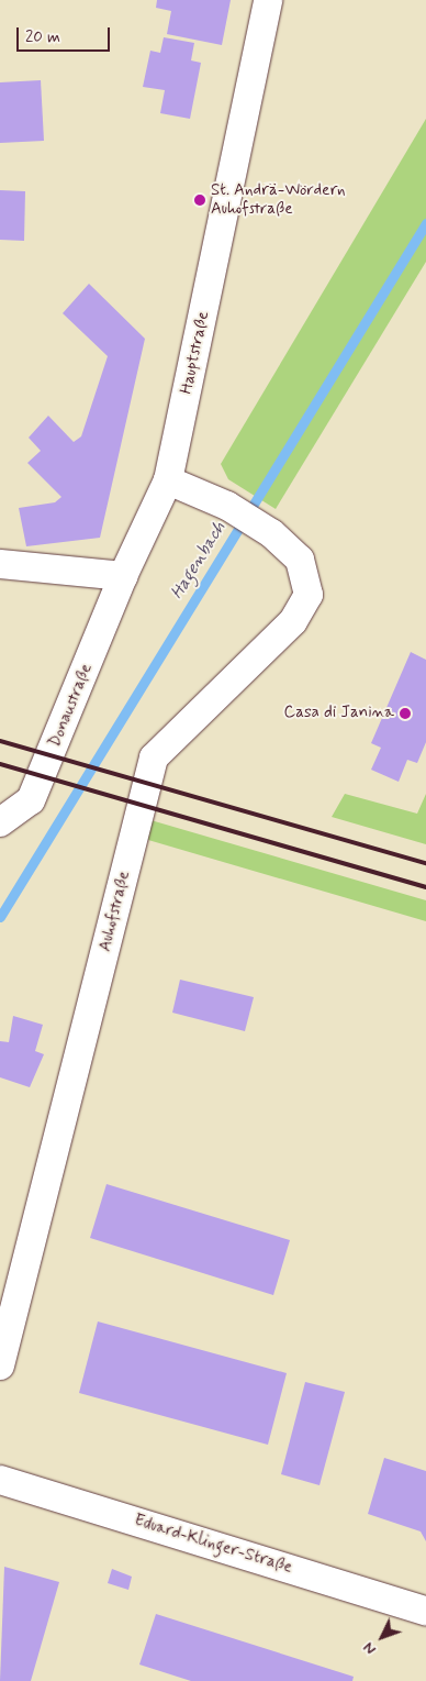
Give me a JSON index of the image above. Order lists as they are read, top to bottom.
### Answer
{
  "streets": {
    "street": [
      "Hauptstraße",
      "Donaustraße",
      "Auhofstraße",
      "Eduard-Klinger-Straße"
    ]
  },
  "crossings": [
    ["Hauptstraße", "Donaustraße"],
    ["Hauptstraße", "Auhofstraße"]
  ],
  "water": ["Hagenbach"],
  "places": ["St. Andrä-Wördern Auhofstraße", "Casa di Janina"],
  "scale_bar": "20 m",
  "north": "bottom left"
}
